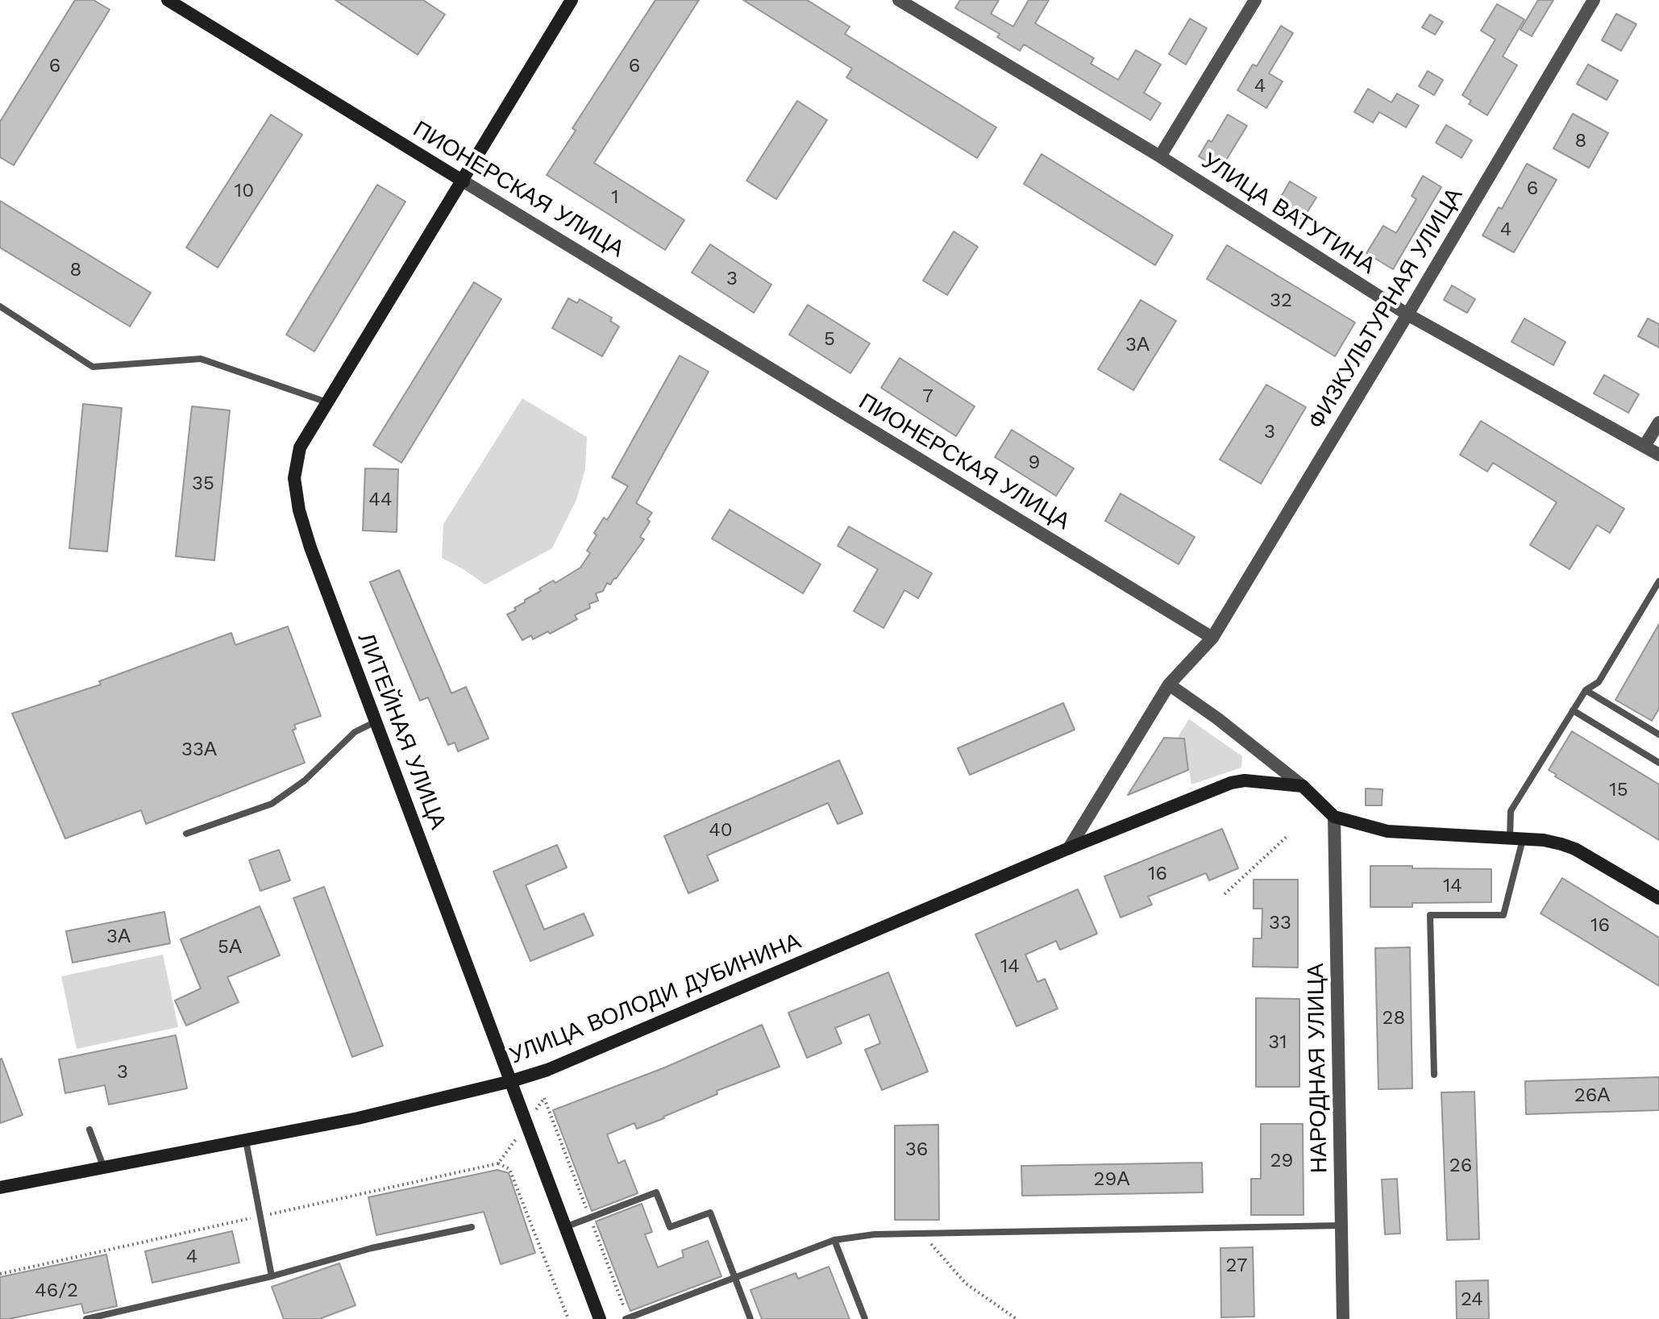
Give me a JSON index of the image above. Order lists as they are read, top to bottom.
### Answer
{
  "streets": {
    "street": [
      "ПИОНЕРСКАЯ УЛИЦА",
      "УЛИЦА ВАТУТИНА",
      "ФИЗКУЛЬТУРНАЯ УЛИЦА",
      "ЛИТЕЙНАЯ УЛИЦА",
      "УЛИЦА ВОЛОДИ ДУБИНИНА",
      "НАРОДНАЯ УЛИЦА"
    ]
  },
  "crossings": [
    ["ПИОНЕРСКАЯ УЛИЦА", "ФИЗКУЛЬТУРНАЯ УЛИЦА"],
    ["ПИОНЕРСКАЯ УЛИЦА", "ЛИТЕЙНАЯ УЛИЦА"],
    ["УЛИЦА ВАТУТИНА", "ФИЗКУЛЬТУРНАЯ УЛИЦА"],
    ["ЛИТЕЙНАЯ УЛИЦА", "УЛИЦА ВОЛОДИ ДУБИНИНА"]
  ],
  "house_numbers": [
    "6",
    "6",
    "4",
    "8",
    "6",
    "10",
    "1",
    "4",
    "8",
    "3",
    "32",
    "5",
    "3А",
    "7",
    "3",
    "9",
    "35",
    "44",
    "33А",
    "15",
    "40",
    "16",
    "14",
    "33",
    "16",
    "3А",
    "5А",
    "14",
    "28",
    "31",
    "3",
    "26А",
    "36",
    "29",
    "26",
    "29А",
    "4",
    "27",
    "46/2",
    "24"
  ]
}
